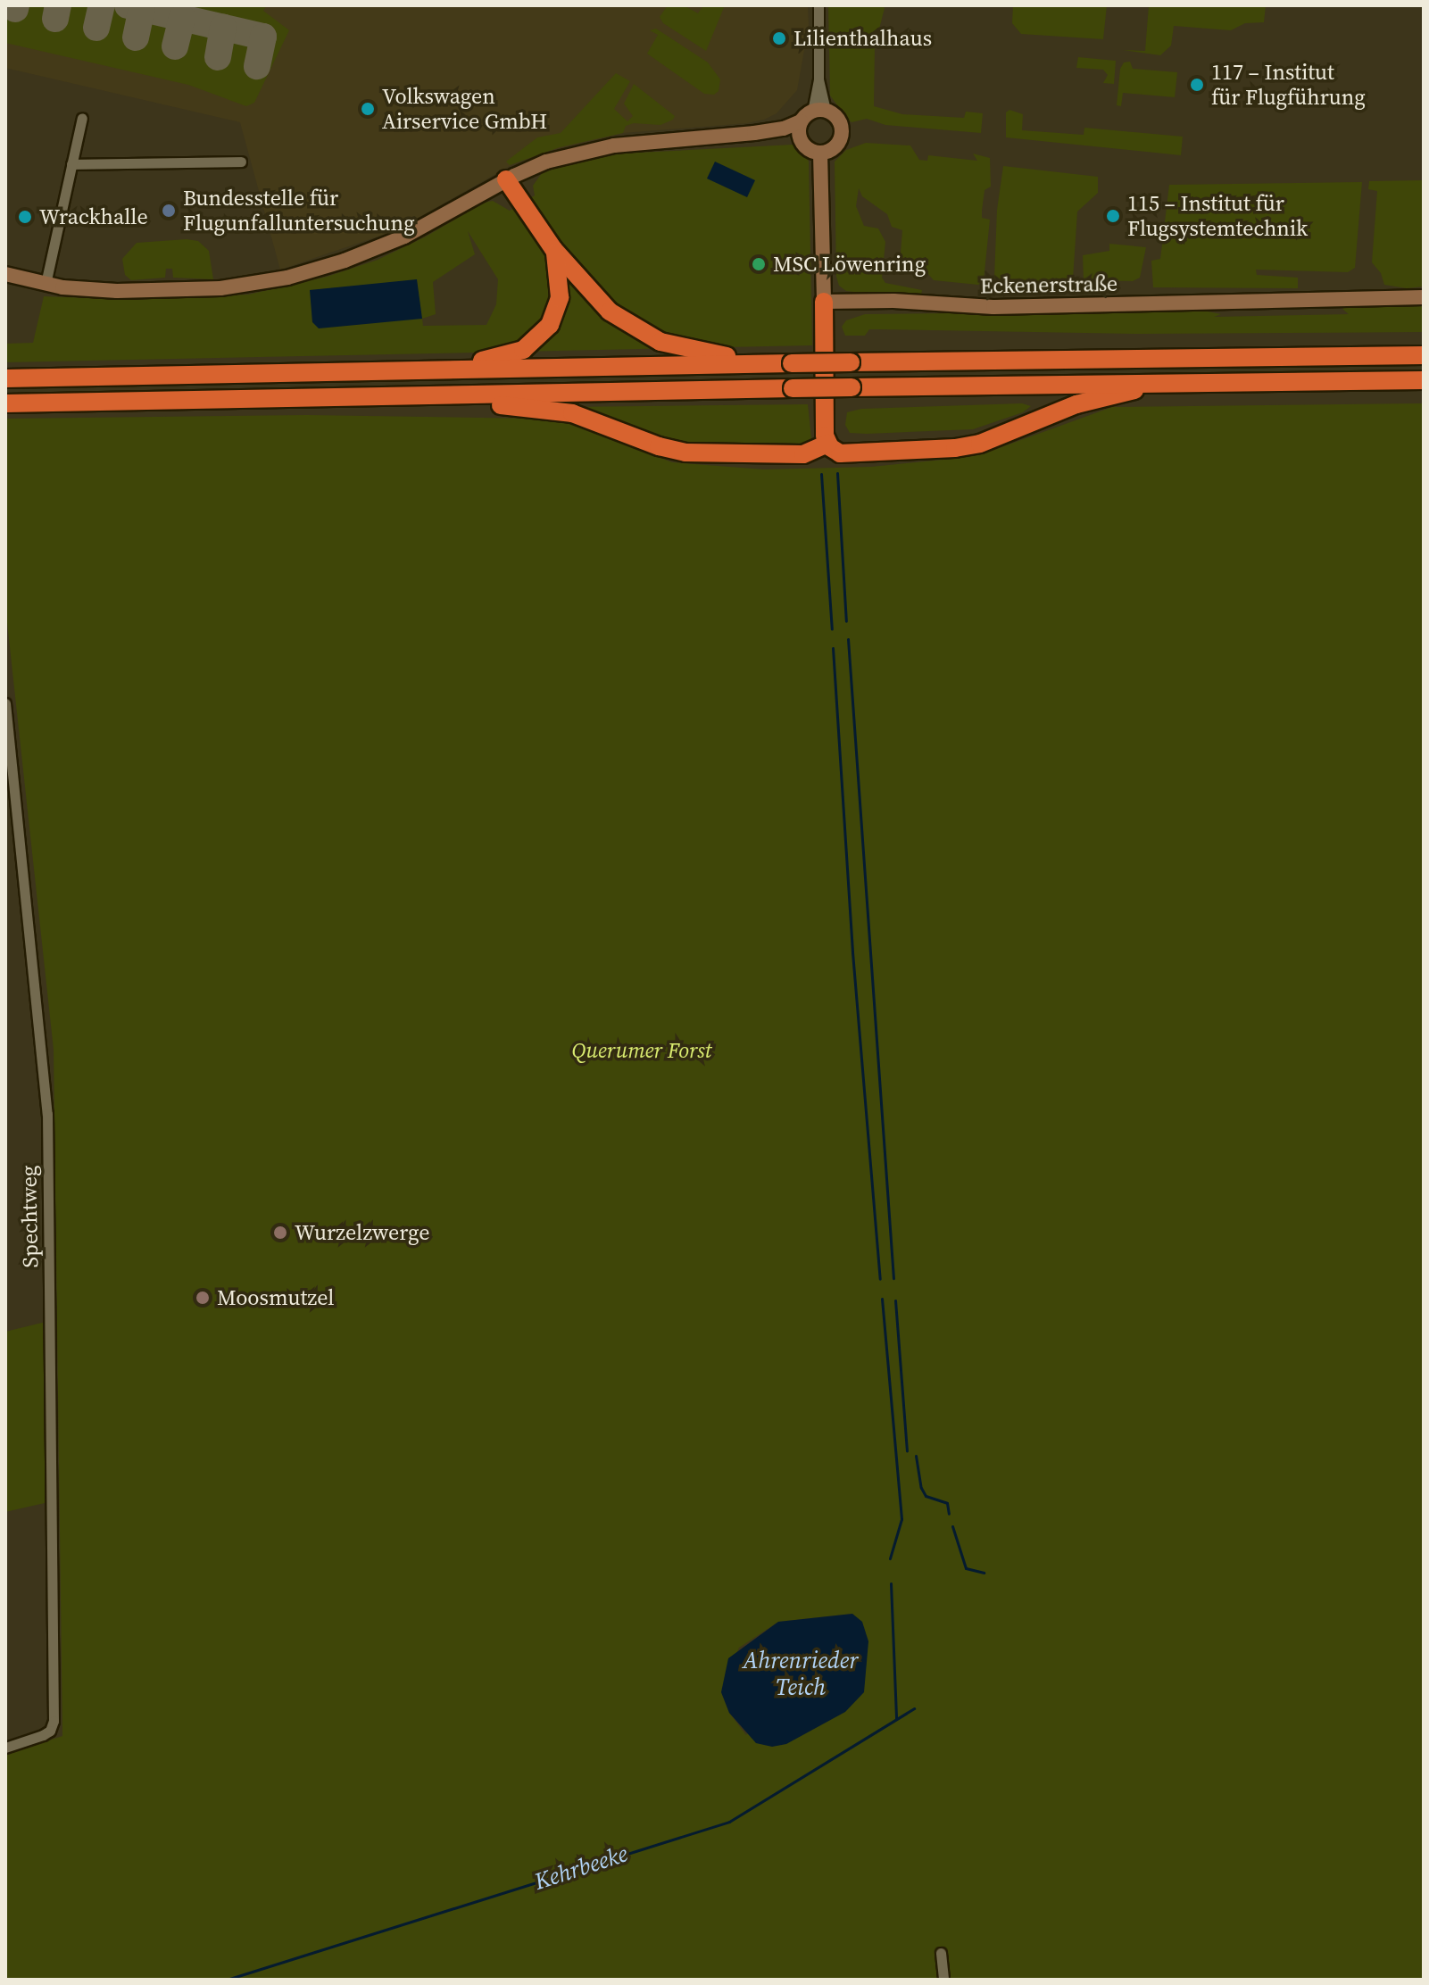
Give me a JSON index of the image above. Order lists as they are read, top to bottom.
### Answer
{
  "streets": {
    "main road": ["Eckenerstraße"],
    "street": ["Spechtweg"]
  },
  "water": ["Ahrenrieder Teich", "Kehrbeeke"],
  "parks": ["Querumer Forst"],
  "places": [
    "Lilienthalhaus",
    "117 – Institut für Flugführung",
    "Volkswagen Airservice GmbH",
    "Bundesstelle für Flugunfalluntersuchung",
    "115 – Institut für Flugsystemtechnik",
    "Wrackhalle",
    "MSC Löwenring",
    "Wurzelzwerge",
    "Moosmutzel"
  ]
}
